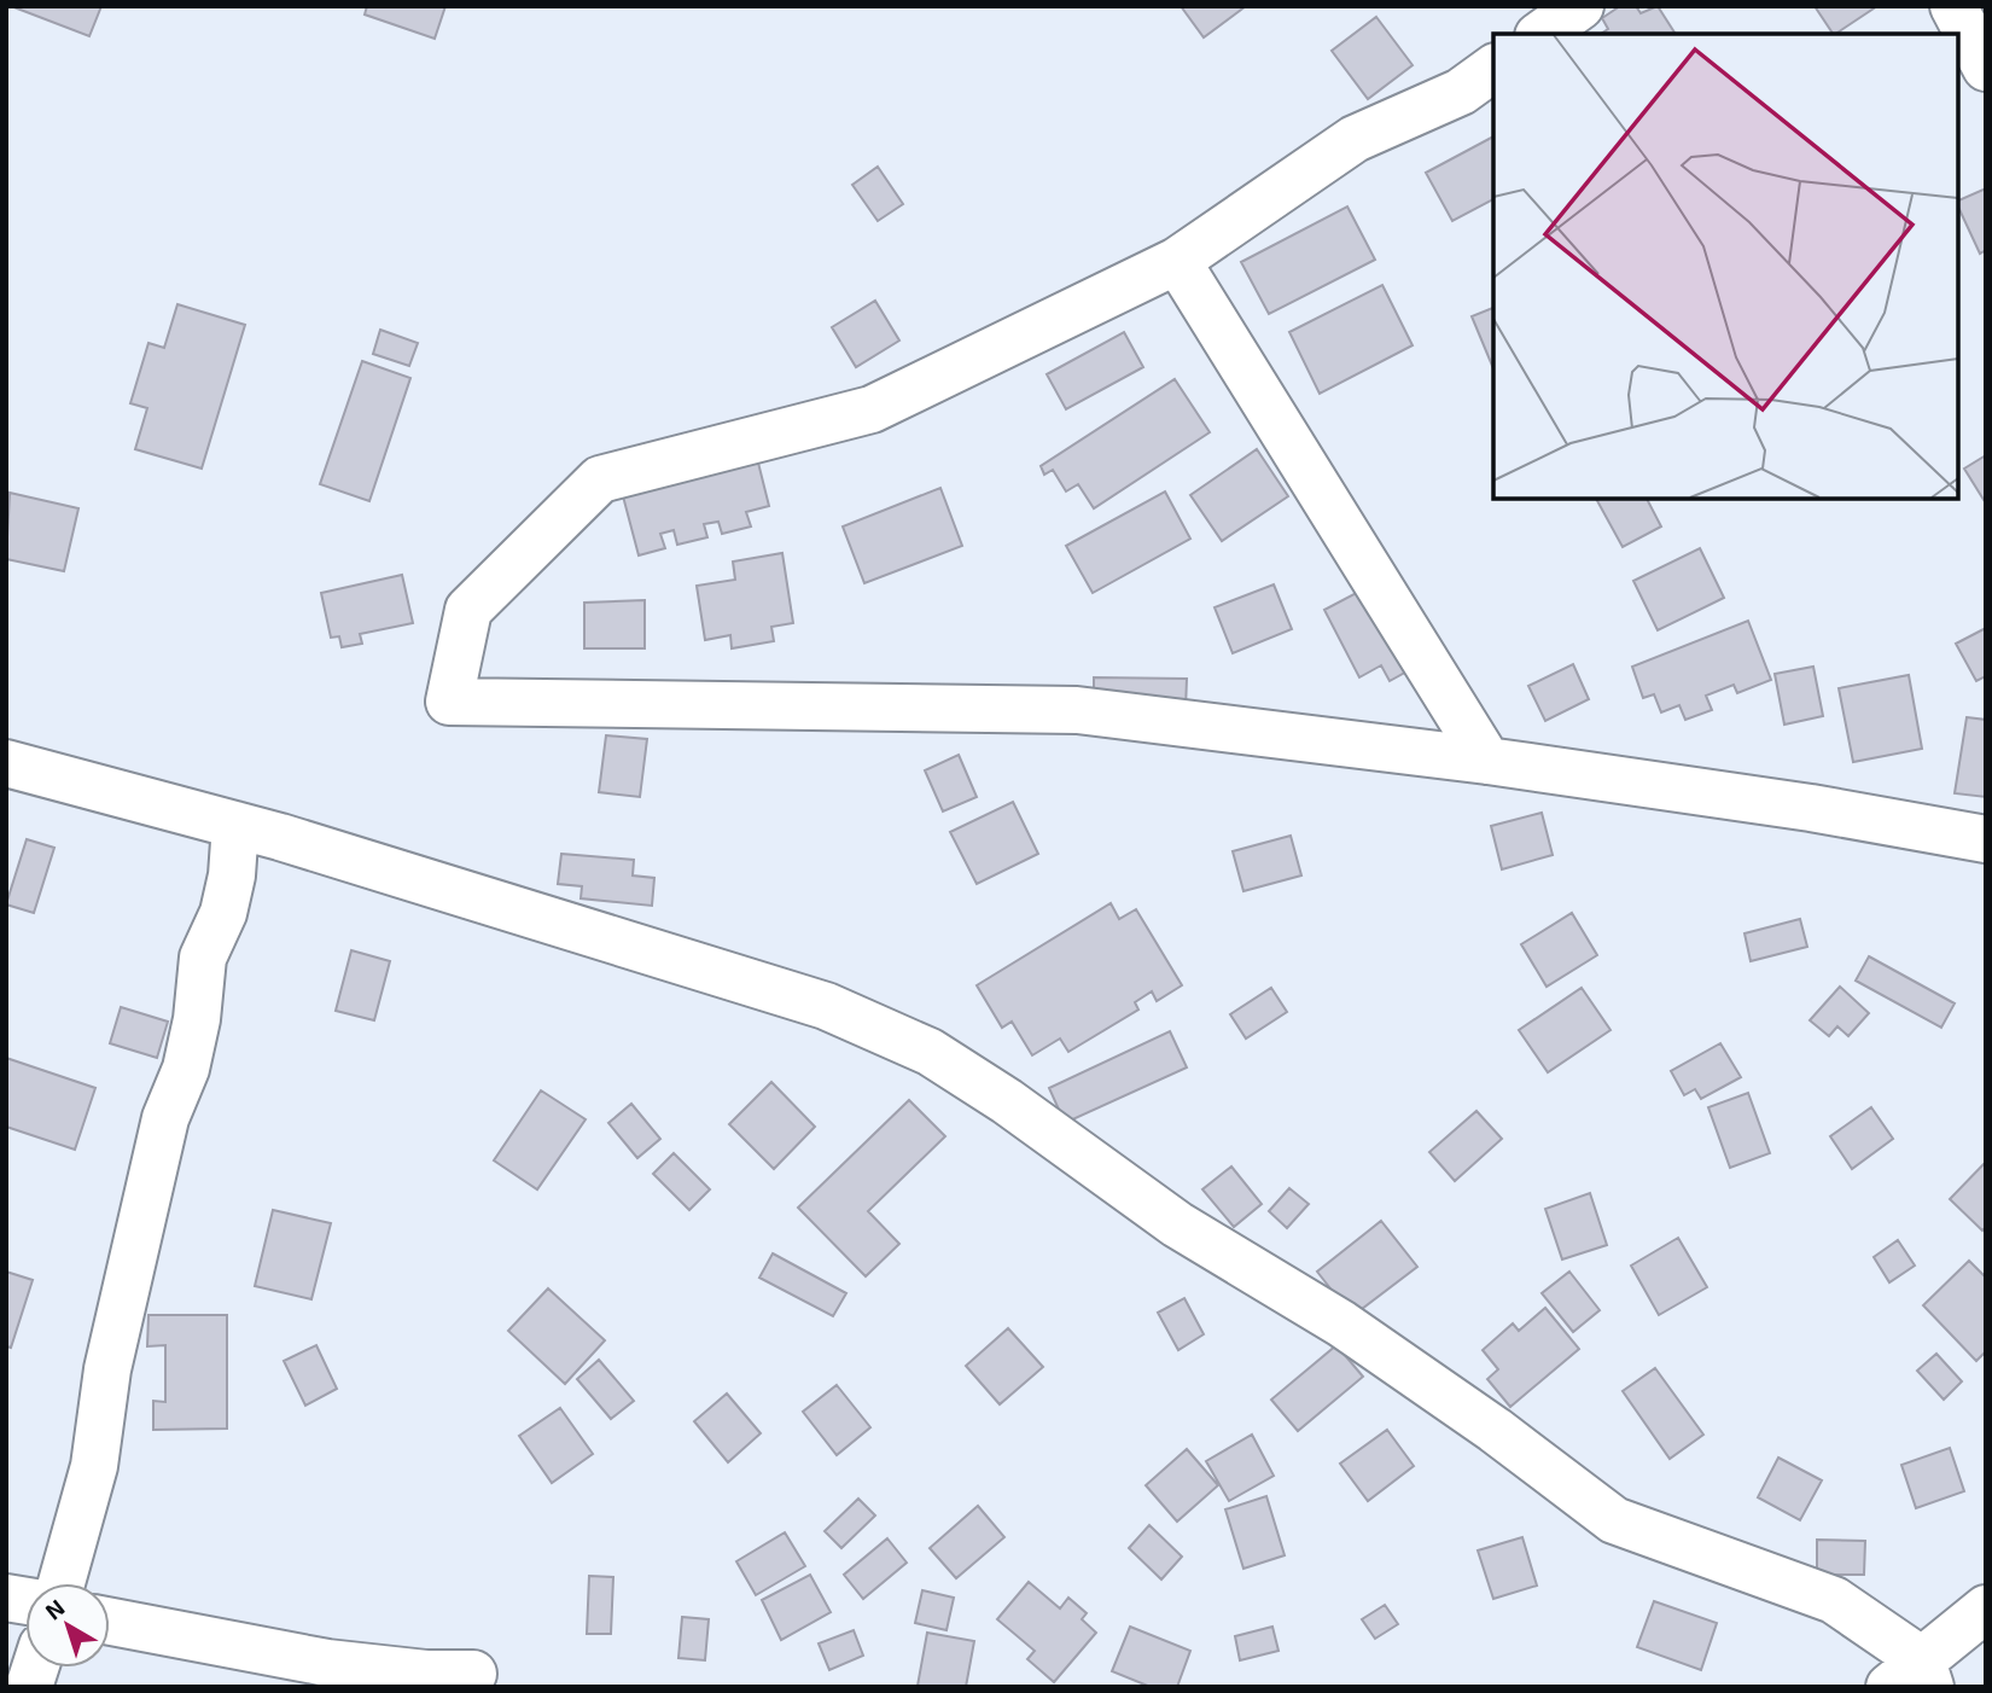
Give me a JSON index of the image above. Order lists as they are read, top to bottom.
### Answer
{
  "north": "top left"
}
